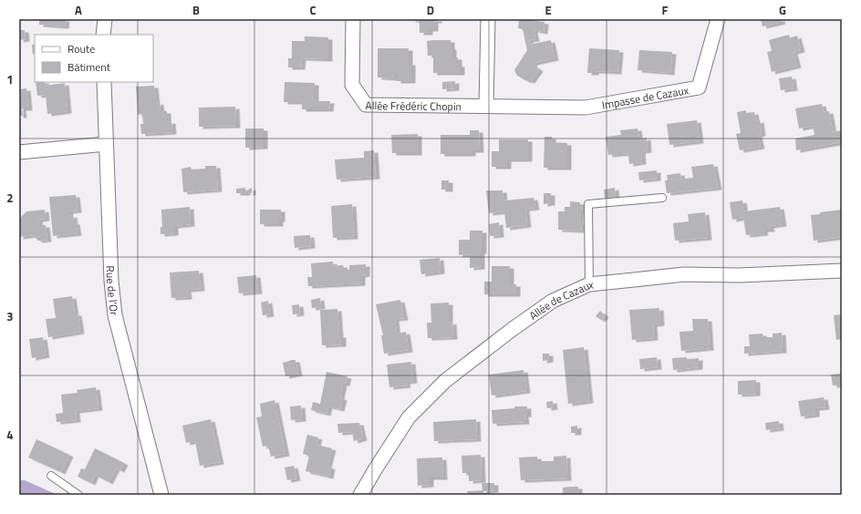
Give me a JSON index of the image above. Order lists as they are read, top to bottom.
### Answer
{
  "streets": {
    "street": [
      "Impasse de Cazaux",
      "Allée Frédéric Chopin",
      "Rue de l'Or",
      "Allée de Cazaux"
    ]
  },
  "crossings": [
    ["Impasse de Cazaux", "Allée Frédéric Chopin"]
  ],
  "legend": ["Route", "Bâtiment"],
  "grid": {
    "columns": [
      "A",
      "B",
      "C",
      "D",
      "E",
      "F",
      "G"
    ],
    "rows": [
      "1",
      "2",
      "3",
      "4"
    ]
  }
}
